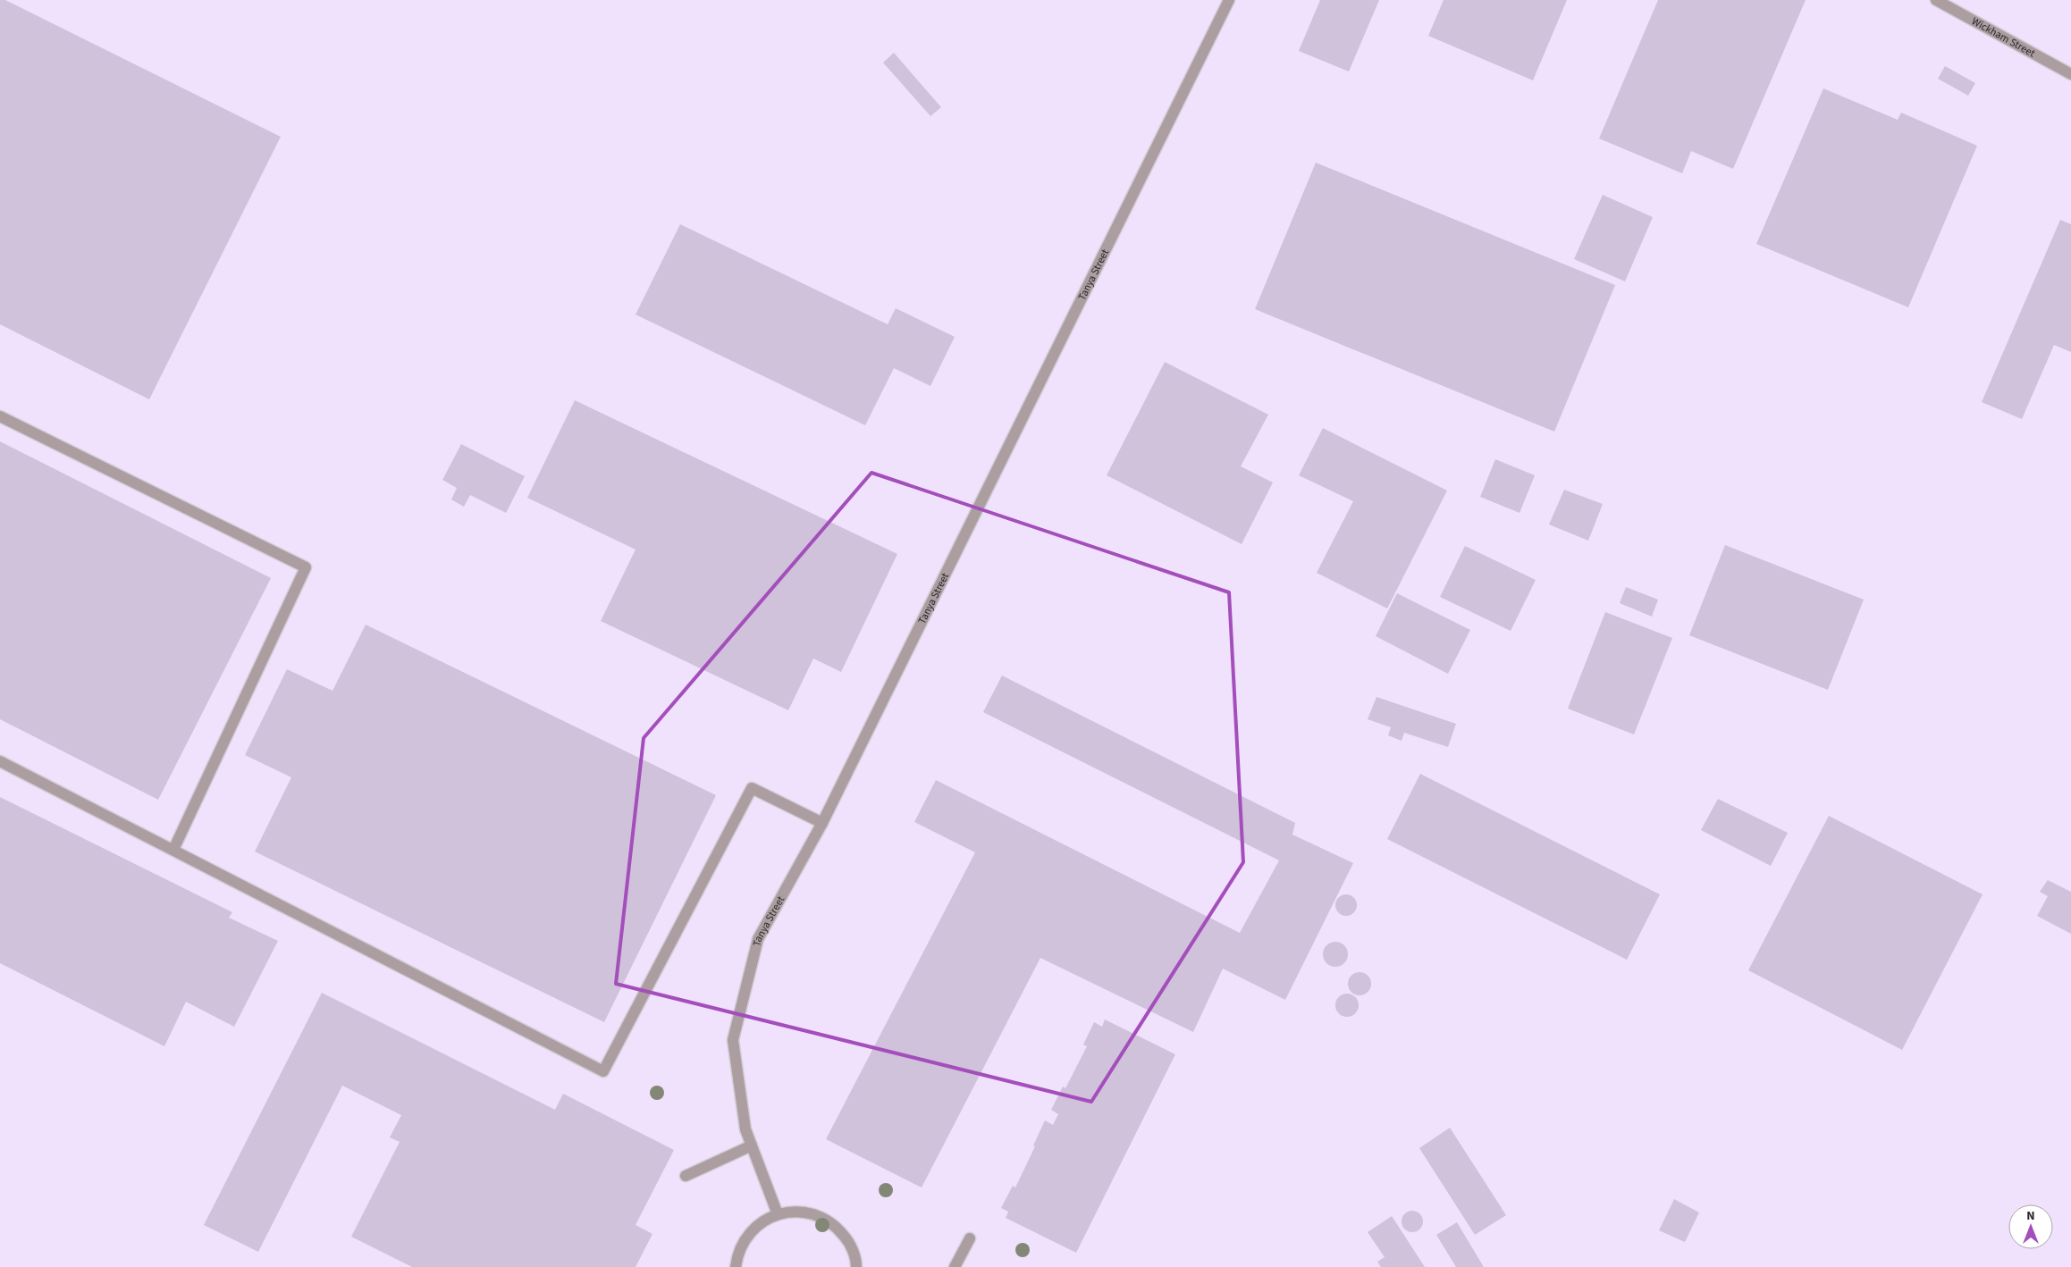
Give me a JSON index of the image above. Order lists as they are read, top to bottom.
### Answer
{
  "streets": {
    "street": ["Wickham Street", "Tanya Street"]
  },
  "north": "top"
}
